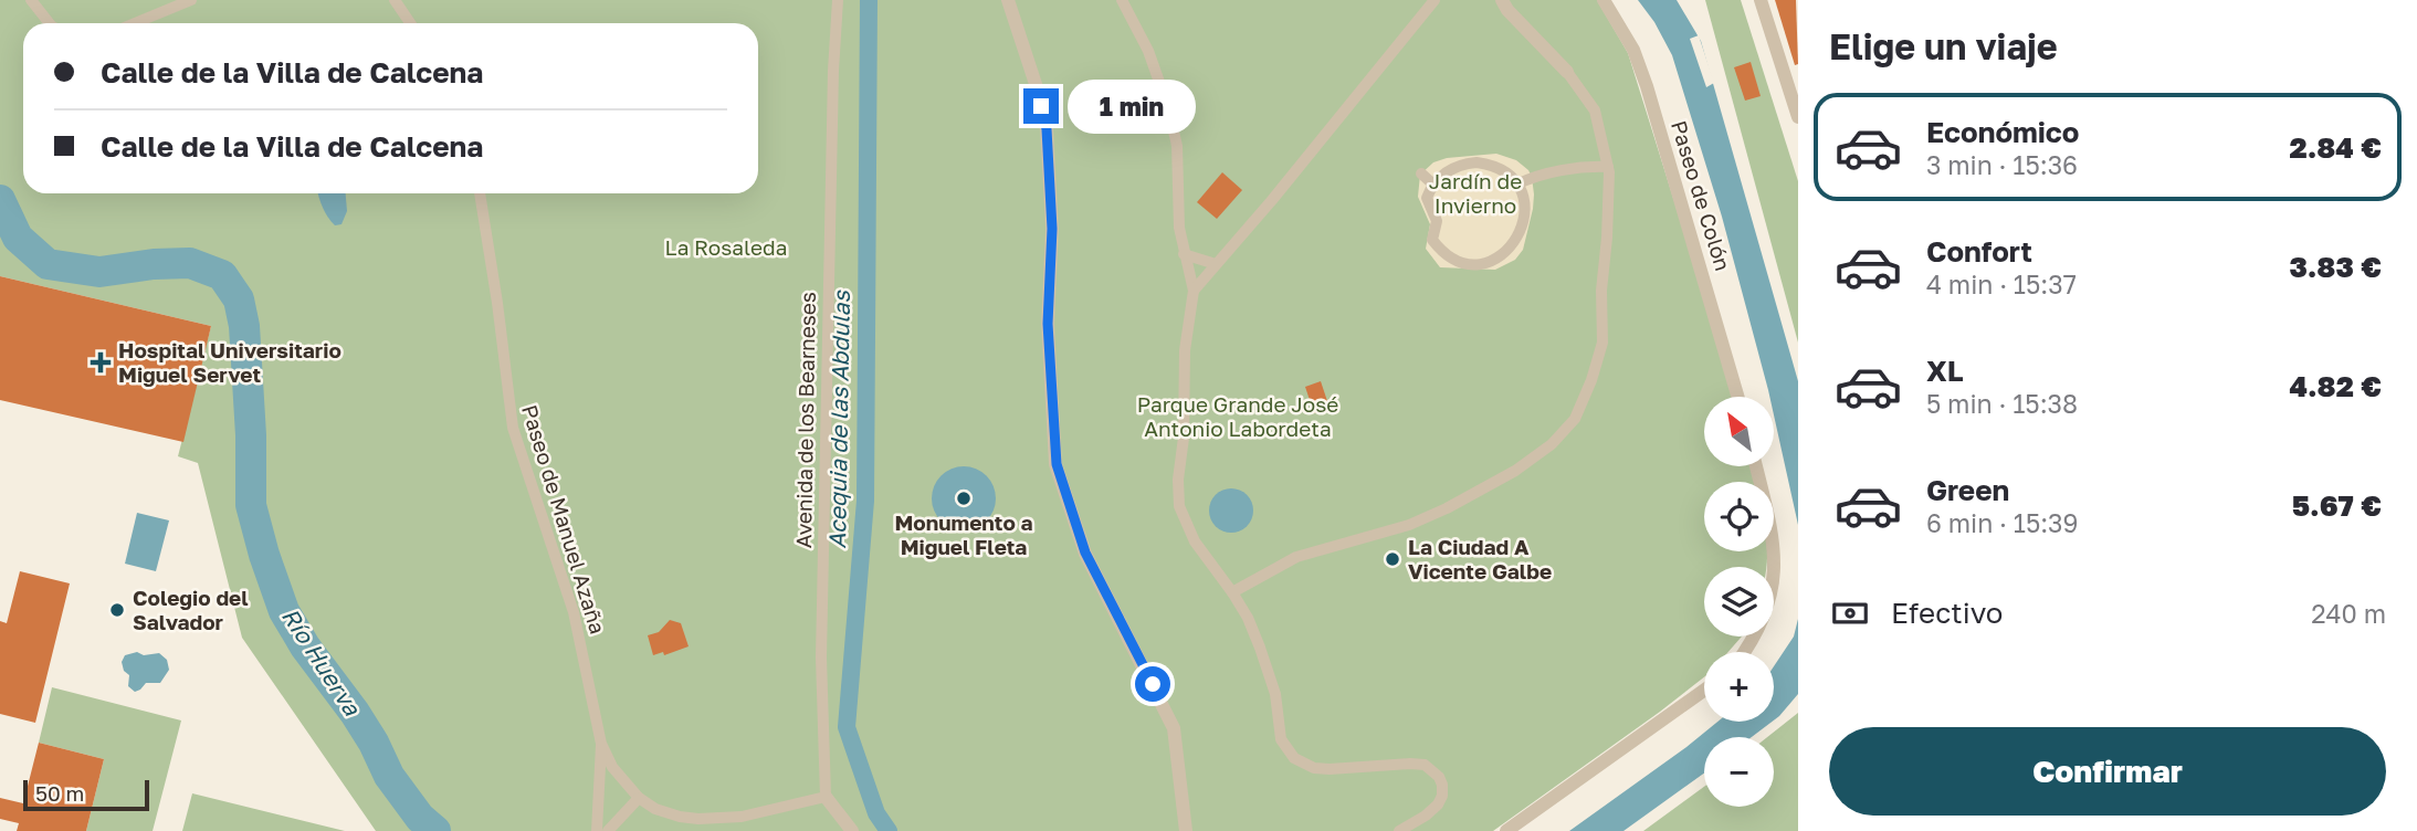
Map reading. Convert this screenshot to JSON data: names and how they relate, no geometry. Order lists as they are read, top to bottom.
{
  "streets": {
    "street": ["Paseo de Colón", "Avenida de los Bearneses", "Paseo de Manuel Azaña"]
  },
  "crossings": [
    ["Avenida de los Bearneses", "Paseo de Manuel Azaña"]
  ],
  "water": ["Acequia de las Abdulas", "Río Huerva"],
  "parks": ["Jardín de Invierno", "La Rosaleda", "Parque Grande José Antonio Labordeta"],
  "places": {
    "health": ["Hospital Universitario Miguel Servet"],
    "other": ["Monumento a Miguel Fleta", "La Ciudad A Vicente Galbe", "Colegio del Salvador"]
  },
  "scale_bar": "50 m",
  "north": "top left",
  "page": {
    "heading": "Elige un viaje",
    "banner": ["Calle de la Villa de Calcena", "Calle de la Villa de Calcena"],
    "bubble": "1 min",
    "list": [
      {
        "name": "Económico",
        "note": "3 min · 15:36",
        "value": "2.84 €"
      },
      {
        "name": "Confort",
        "note": "4 min · 15:37",
        "value": "3.83 €"
      },
      {
        "name": "XL",
        "note": "5 min · 15:38",
        "value": "4.82 €"
      },
      {
        "name": "Green",
        "note": "6 min · 15:39",
        "value": "5.67 €"
      }
    ],
    "map_buttons": ["+", "−"],
    "pay": ["Efectivo", "240 m"],
    "buttons": "Confirmar",
    "scale": "50 m"
  }
}
